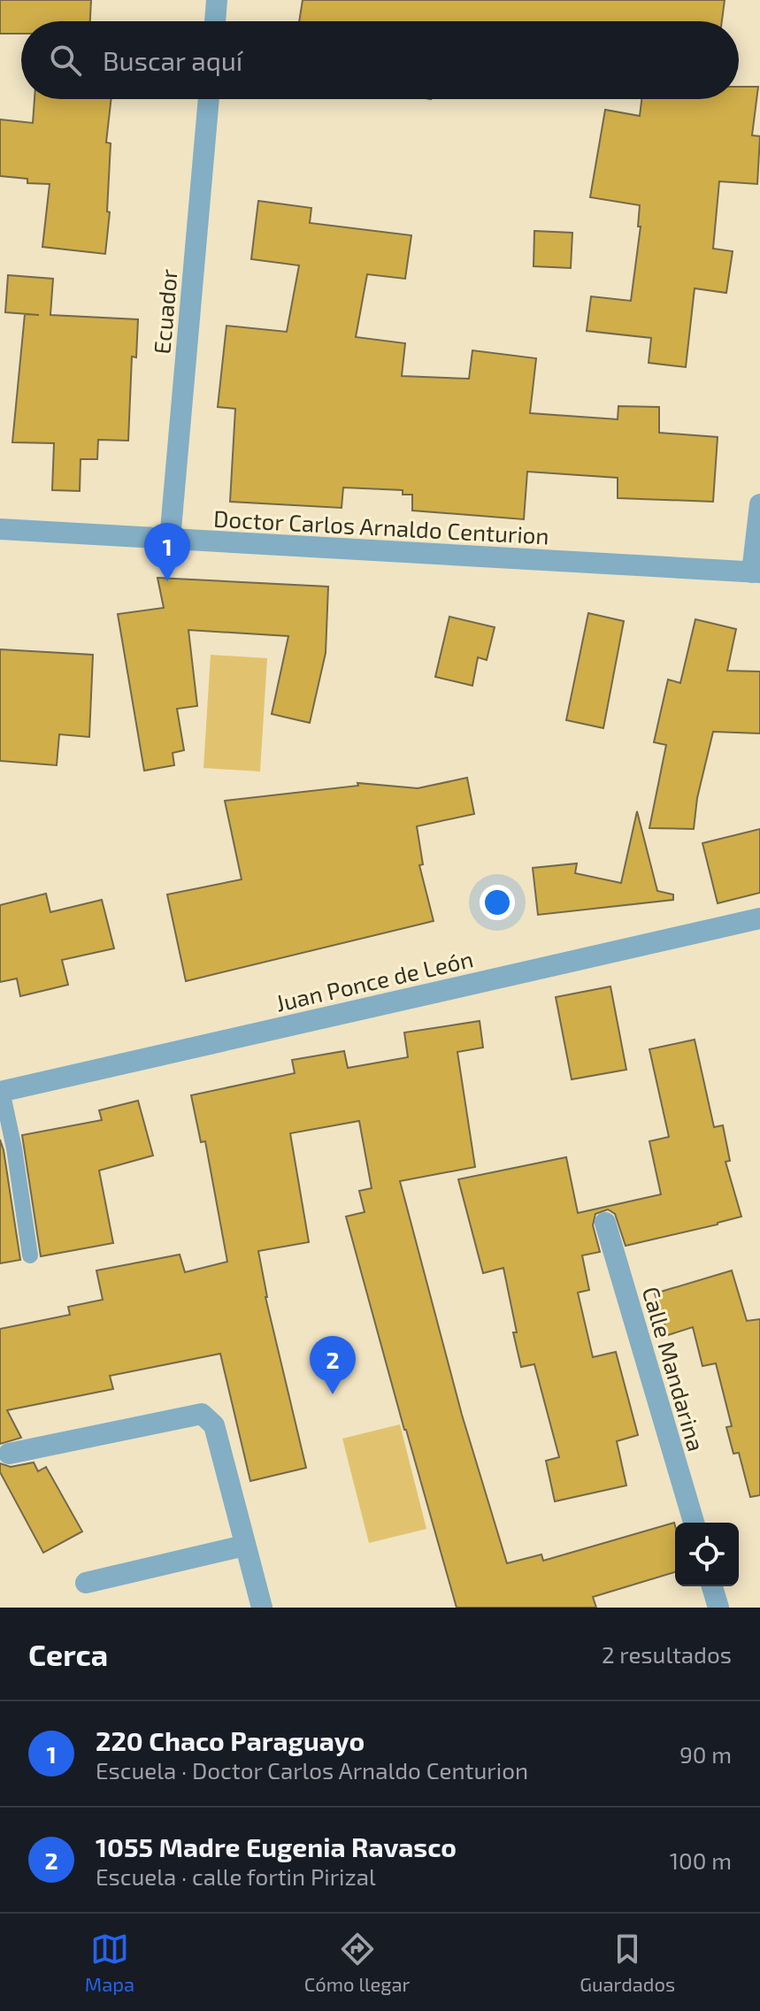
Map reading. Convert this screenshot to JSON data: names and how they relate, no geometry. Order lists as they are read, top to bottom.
{
  "streets": {
    "street": [
      "Ecuador",
      "Doctor Carlos Arnaldo Centurion",
      "Juan Ponce de León",
      "Calle Mandarina"
    ]
  },
  "crossings": [
    ["Ecuador", "Doctor Carlos Arnaldo Centurion"]
  ],
  "page": {
    "search": "Buscar aquí",
    "pins": ["1", "2"],
    "heading": ["Cerca", "2 resultados"],
    "list": [
      {
        "mark": "1",
        "name": "220 Chaco Paraguayo",
        "note": "Escuela · Doctor Carlos Arnaldo Centurion",
        "value": "90 m"
      },
      {
        "mark": "2",
        "name": "1055 Madre Eugenia Ravasco",
        "note": "Escuela · calle fortin Pirizal",
        "value": "100 m"
      }
    ],
    "nav": ["Mapa", "Cómo llegar", "Guardados"]
  }
}
